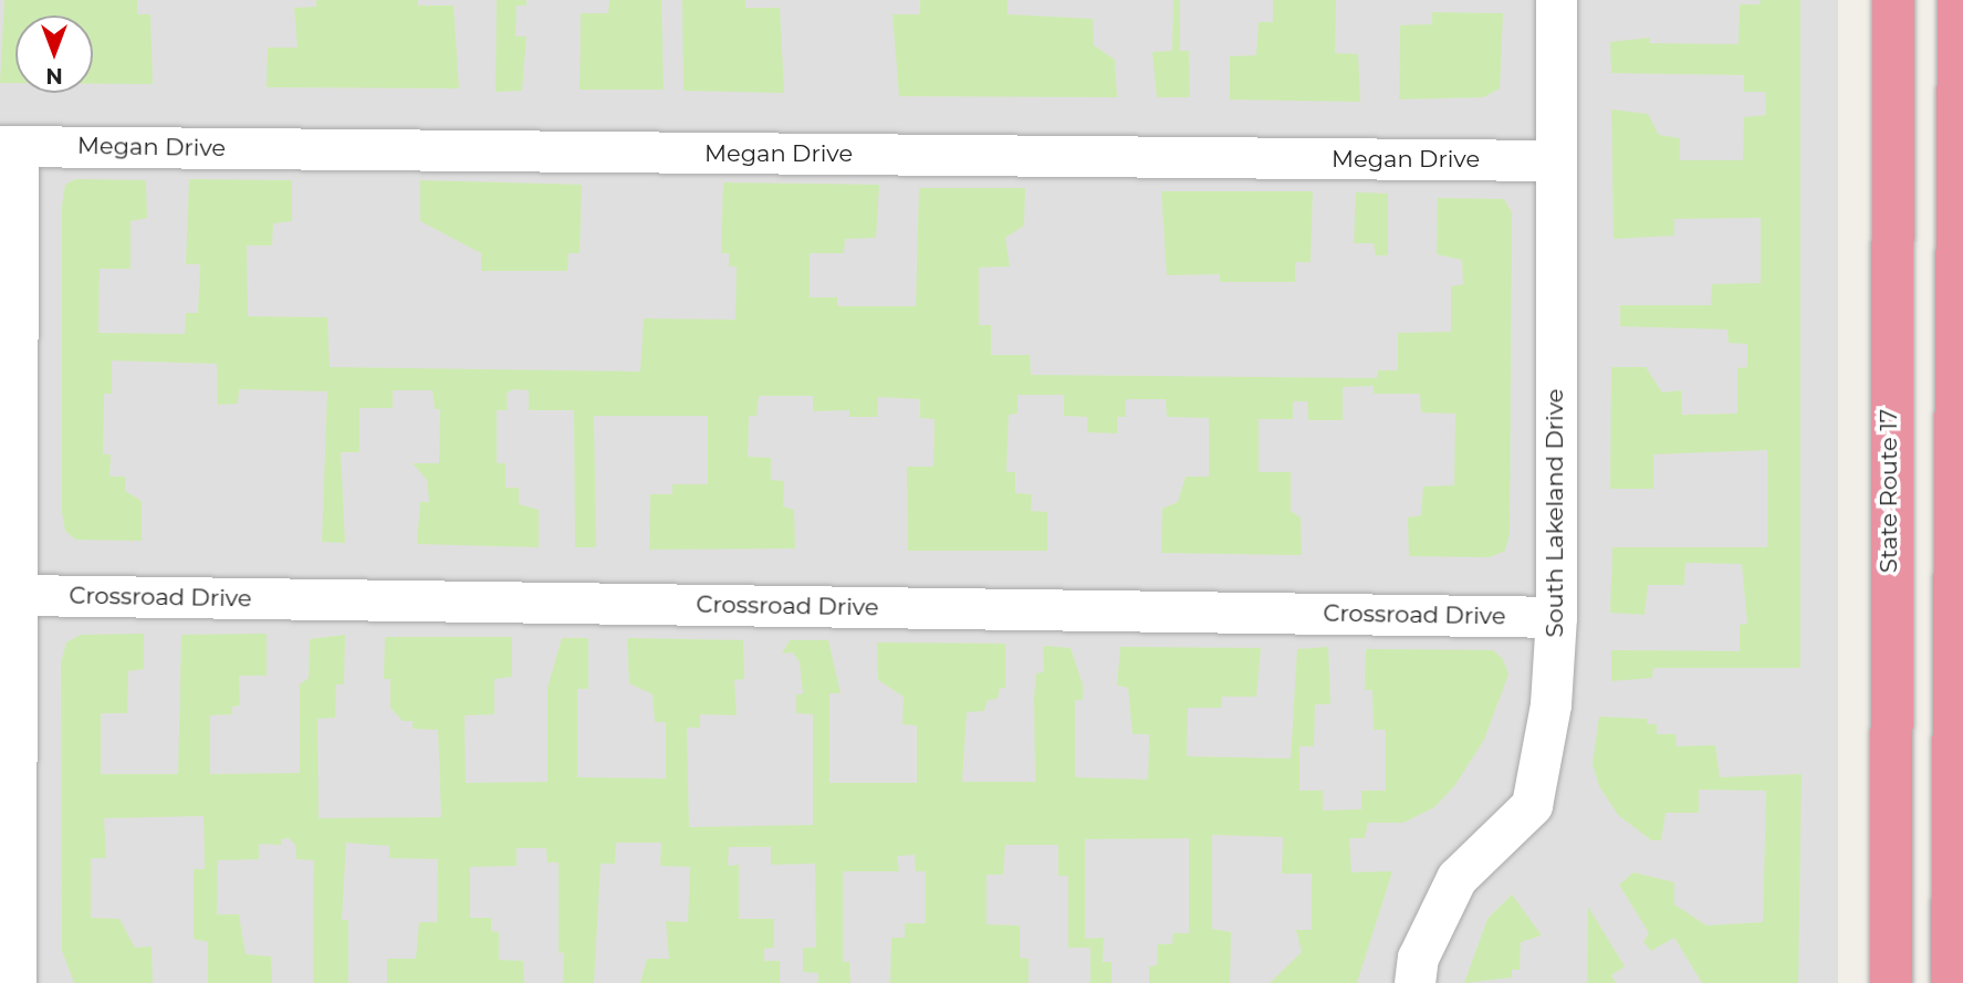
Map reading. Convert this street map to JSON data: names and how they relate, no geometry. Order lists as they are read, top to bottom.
{
  "streets": {
    "highway": ["State Route 17"],
    "street": ["Megan Drive", "South Lakeland Drive", "Crossroad Drive"]
  },
  "crossings": [
    ["Megan Drive", "South Lakeland Drive"],
    ["South Lakeland Drive", "Crossroad Drive"]
  ],
  "north": "bottom"
}
